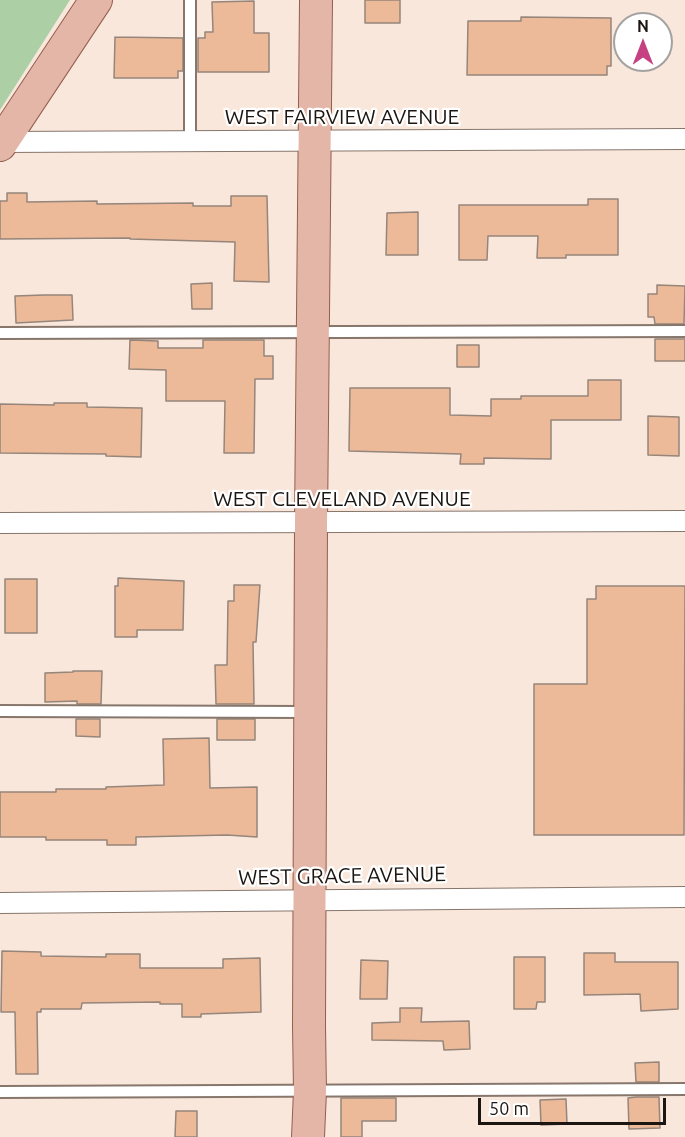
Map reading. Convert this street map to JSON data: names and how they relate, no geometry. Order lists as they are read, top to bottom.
{
  "streets": {
    "street": ["WEST FAIRVIEW AVENUE", "WEST CLEVELAND AVENUE", "WEST GRACE AVENUE"]
  },
  "scale_bar": "50 m",
  "north": "top"
}
